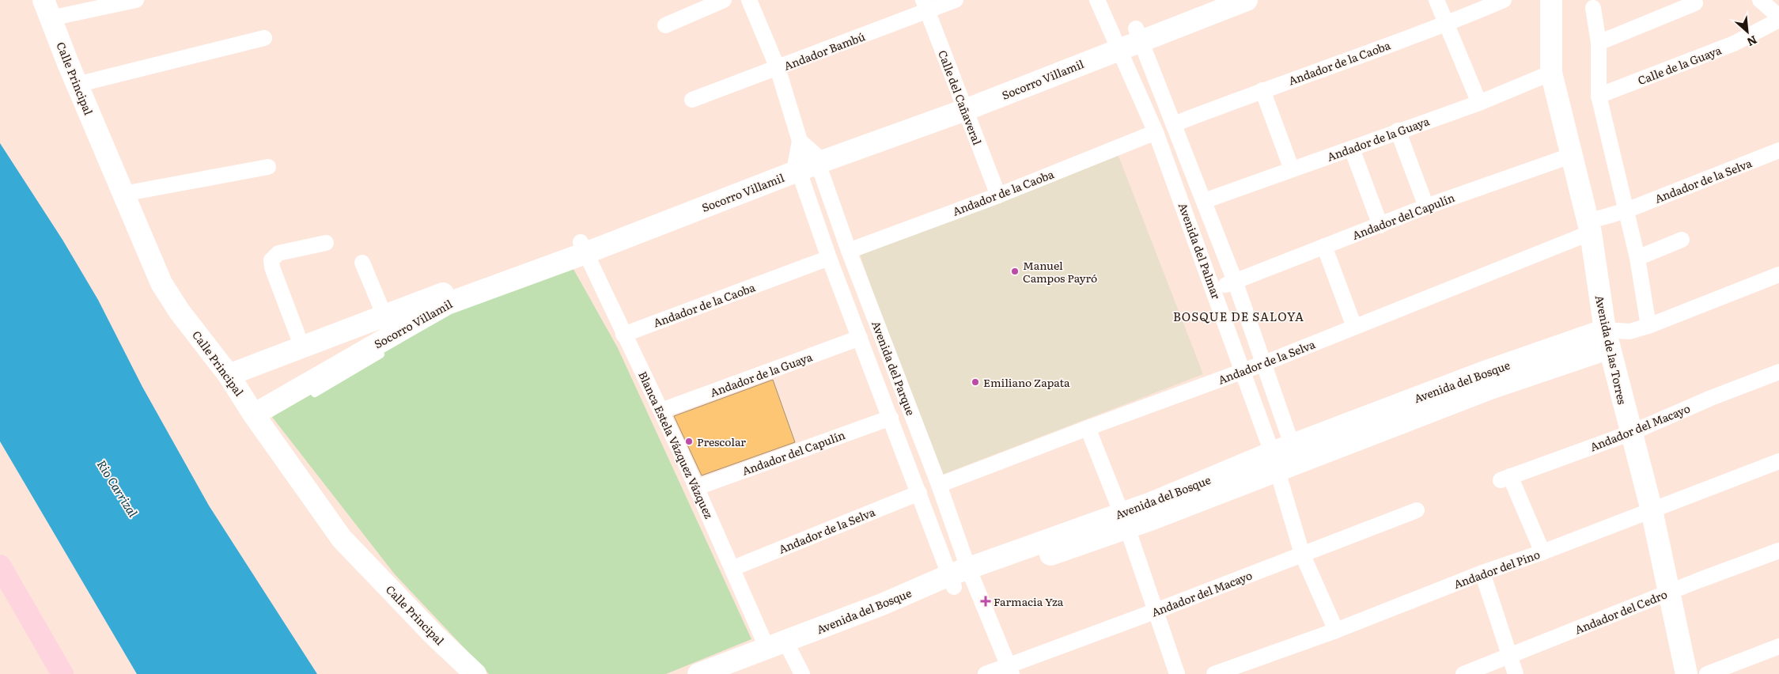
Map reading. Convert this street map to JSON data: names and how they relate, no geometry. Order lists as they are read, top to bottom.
{
  "streets": {
    "street": [
      "Andador Bambú",
      "Andador de la Caoba",
      "Calle de la Guaya",
      "Calle Principal",
      "Socorro Villamil",
      "Calle del Cañaveral",
      "Andador de la Guaya",
      "Andador de la Selva",
      "Andador del Capulín",
      "Avenida del Palmar",
      "Avenida de las Torres",
      "Avenida del Parque",
      "Avenida del Bosque",
      "Andador del Macayo",
      "Blanca Estela Vázquez Vázquez",
      "Andador del Pino",
      "Andador del Cedro"
    ]
  },
  "crossings": [
    ["Andador Bambú", "Calle del Cañaveral"],
    ["Andador de la Caoba", "Calle del Cañaveral"],
    ["Andador de la Caoba", "Avenida del Palmar"],
    ["Andador de la Caoba", "Avenida del Parque"],
    ["Andador de la Caoba", "Blanca Estela Vázquez Vázquez"],
    ["Calle Principal", "Socorro Villamil"],
    ["Socorro Villamil", "Calle del Cañaveral"],
    ["Socorro Villamil", "Avenida del Palmar"],
    ["Socorro Villamil", "Avenida del Parque"],
    ["Socorro Villamil", "Blanca Estela Vázquez Vázquez"],
    ["Andador de la Guaya", "Avenida del Palmar"],
    ["Andador de la Guaya", "Avenida de las Torres"],
    ["Andador de la Guaya", "Avenida del Parque"],
    ["Andador de la Guaya", "Blanca Estela Vázquez Vázquez"],
    ["Andador de la Selva", "Avenida del Palmar"],
    ["Andador de la Selva", "Avenida de las Torres"],
    ["Andador de la Selva", "Avenida del Parque"],
    ["Andador de la Selva", "Blanca Estela Vázquez Vázquez"],
    ["Andador del Capulín", "Avenida del Palmar"],
    ["Andador del Capulín", "Avenida de las Torres"],
    ["Andador del Capulín", "Avenida del Parque"],
    ["Andador del Capulín", "Blanca Estela Vázquez Vázquez"],
    ["Avenida del Palmar", "Avenida del Bosque"],
    ["Avenida de las Torres", "Avenida del Bosque"],
    ["Avenida de las Torres", "Andador del Macayo"],
    ["Avenida de las Torres", "Andador del Pino"],
    ["Avenida de las Torres", "Andador del Cedro"],
    ["Avenida del Parque", "Avenida del Bosque"],
    ["Avenida del Bosque", "Blanca Estela Vázquez Vázquez"],
    ["Andador del Macayo", "Andador del Pino"]
  ],
  "districts": ["BOSQUE DE SALOYA"],
  "water": ["Rio Carrizal"],
  "places": {
    "other": ["Manuel Campos Payró", "Emiliano Zapata", "Prescolar"],
    "health": ["Farmacia Yza"]
  },
  "north": "bottom right"
}
